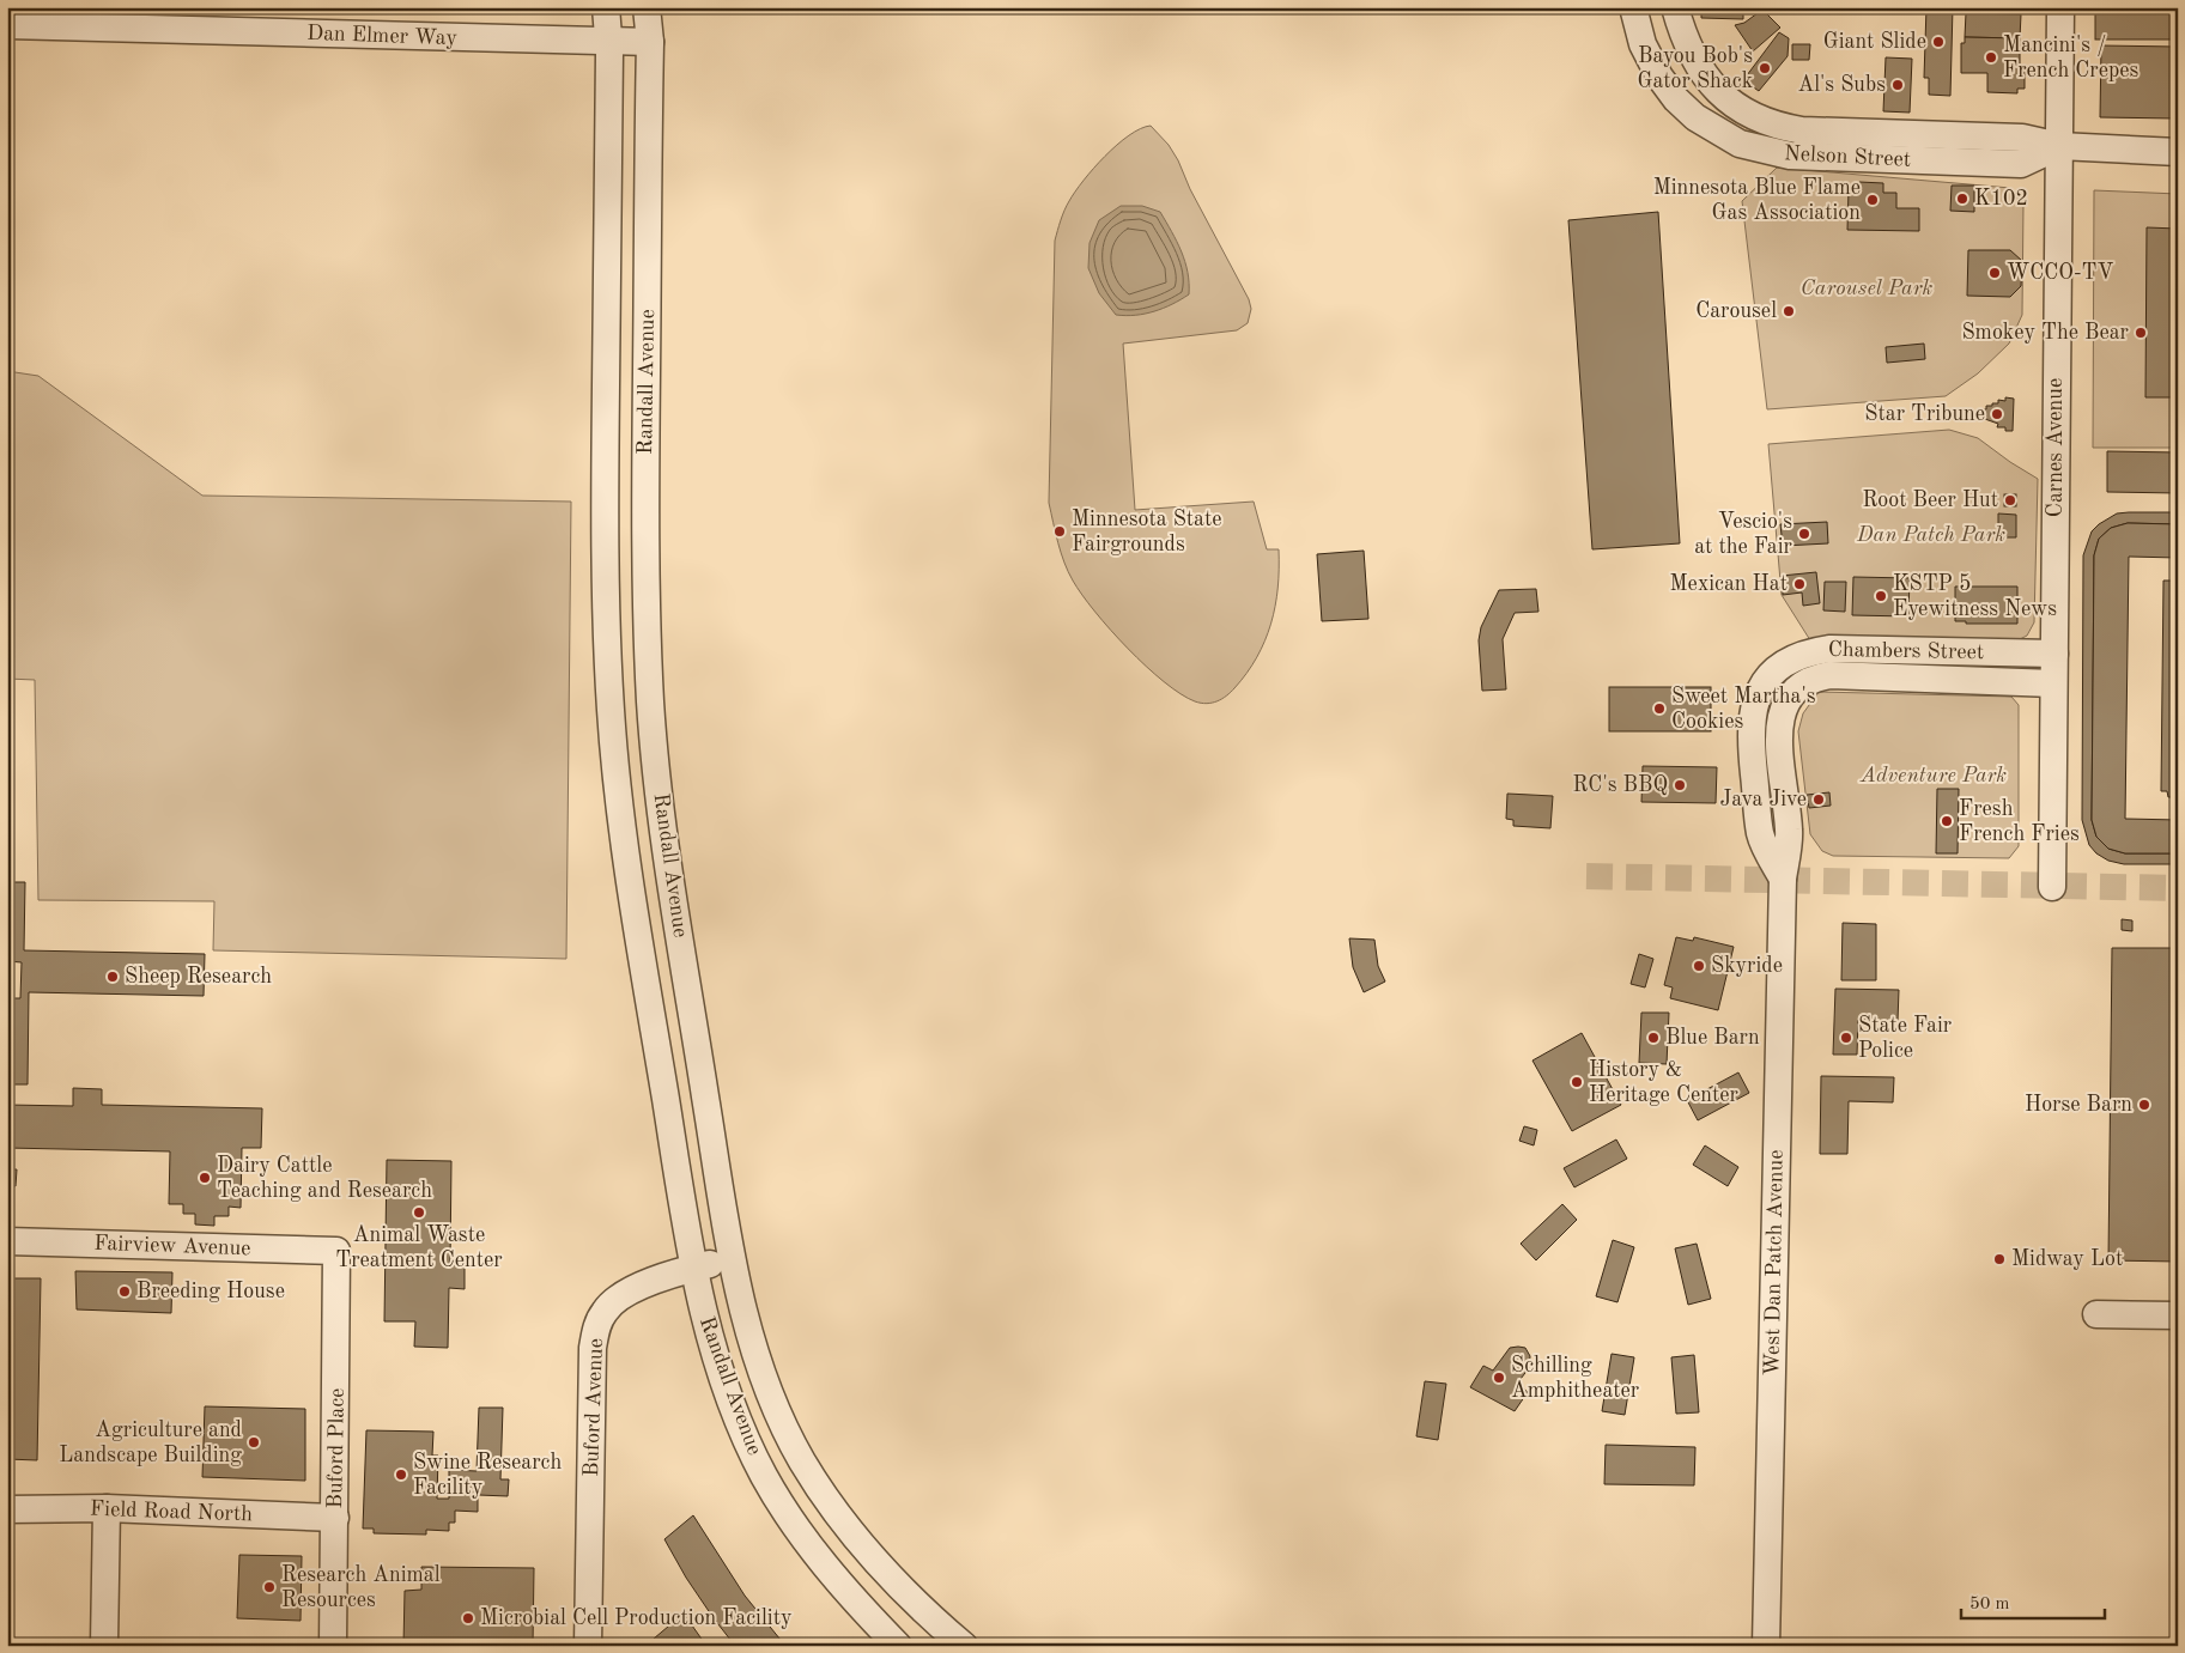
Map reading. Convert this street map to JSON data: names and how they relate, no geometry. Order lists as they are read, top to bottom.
{
  "streets": {
    "street": [
      "Dan Elmer Way",
      "Nelson Street",
      "Randall Avenue",
      "Carnes Avenue",
      "Chambers Street",
      "Fairview Avenue",
      "West Dan Patch Avenue",
      "Buford Avenue",
      "Buford Place",
      "Field Road North"
    ]
  },
  "crossings": [
    ["Dan Elmer Way", "Randall Avenue"],
    ["Nelson Street", "Carnes Avenue"],
    ["Randall Avenue", "Buford Avenue"],
    ["Carnes Avenue", "Chambers Street"],
    ["Chambers Street", "West Dan Patch Avenue"],
    ["Fairview Avenue", "Buford Place"],
    ["Buford Place", "Field Road North"]
  ],
  "parks": ["Carousel Park", "Dan Patch Park", "Adventure Park"],
  "places": [
    "Giant Slide",
    "Mancini's / French Crepes",
    "Bayou Bob's Gator Shack",
    "Al's Subs",
    "K102",
    "Minnesota Blue Flame Gas Association",
    "WCCO-TV",
    "Carousel",
    "Smokey The Bear",
    "Star Tribune",
    "Root Beer Hut",
    "Minnesota State Fairgrounds",
    "Vescio's at the Fair",
    "Mexican Hat",
    "KSTP 5 Eyewitness News",
    "Sweet Martha's Cookies",
    "RC's BBQ",
    "Java Jive",
    "Fresh French Fries",
    "Skyride",
    "Sheep Research",
    "Blue Barn",
    "State Fair Police",
    "History & Heritage Center",
    "Horse Barn",
    "Dairy Cattle Teaching and Research",
    "Animal Waste Treatment Center",
    "Midway Lot",
    "Breeding House",
    "Schilling Amphitheater",
    "Agriculture and Landscape Building",
    "Swine Research Facility",
    "Research Animal Resources",
    "Microbial Cell Production Facility"
  ],
  "scale_bar": "50 m"
}
